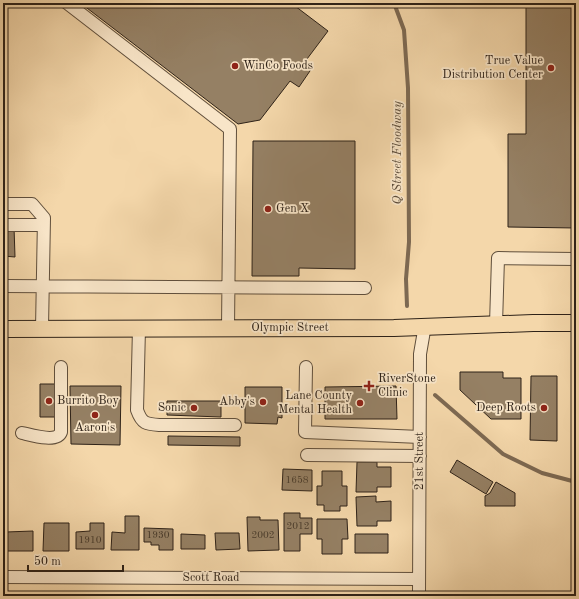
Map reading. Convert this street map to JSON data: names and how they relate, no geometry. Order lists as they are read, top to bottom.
{
  "streets": {
    "main road": ["Olympic Street"],
    "street": ["21st Street", "Scott Road"]
  },
  "crossings": [
    ["Olympic Street", "21st Street"],
    ["21st Street", "Scott Road"]
  ],
  "water": ["Q Street Floodway"],
  "places": {
    "other": [
      "WinCo Foods",
      "True Value Distribution Center",
      "Gen X",
      "Burrito Boy",
      "Abby's",
      "Lane County Mental Health",
      "Sonic",
      "Deep Roots",
      "Aaron's"
    ],
    "health": ["RiverStone Clinic"]
  },
  "house_numbers": [
    "1658",
    "2012",
    "1930",
    "2002",
    "1910"
  ],
  "scale_bar": "50 m"
}
